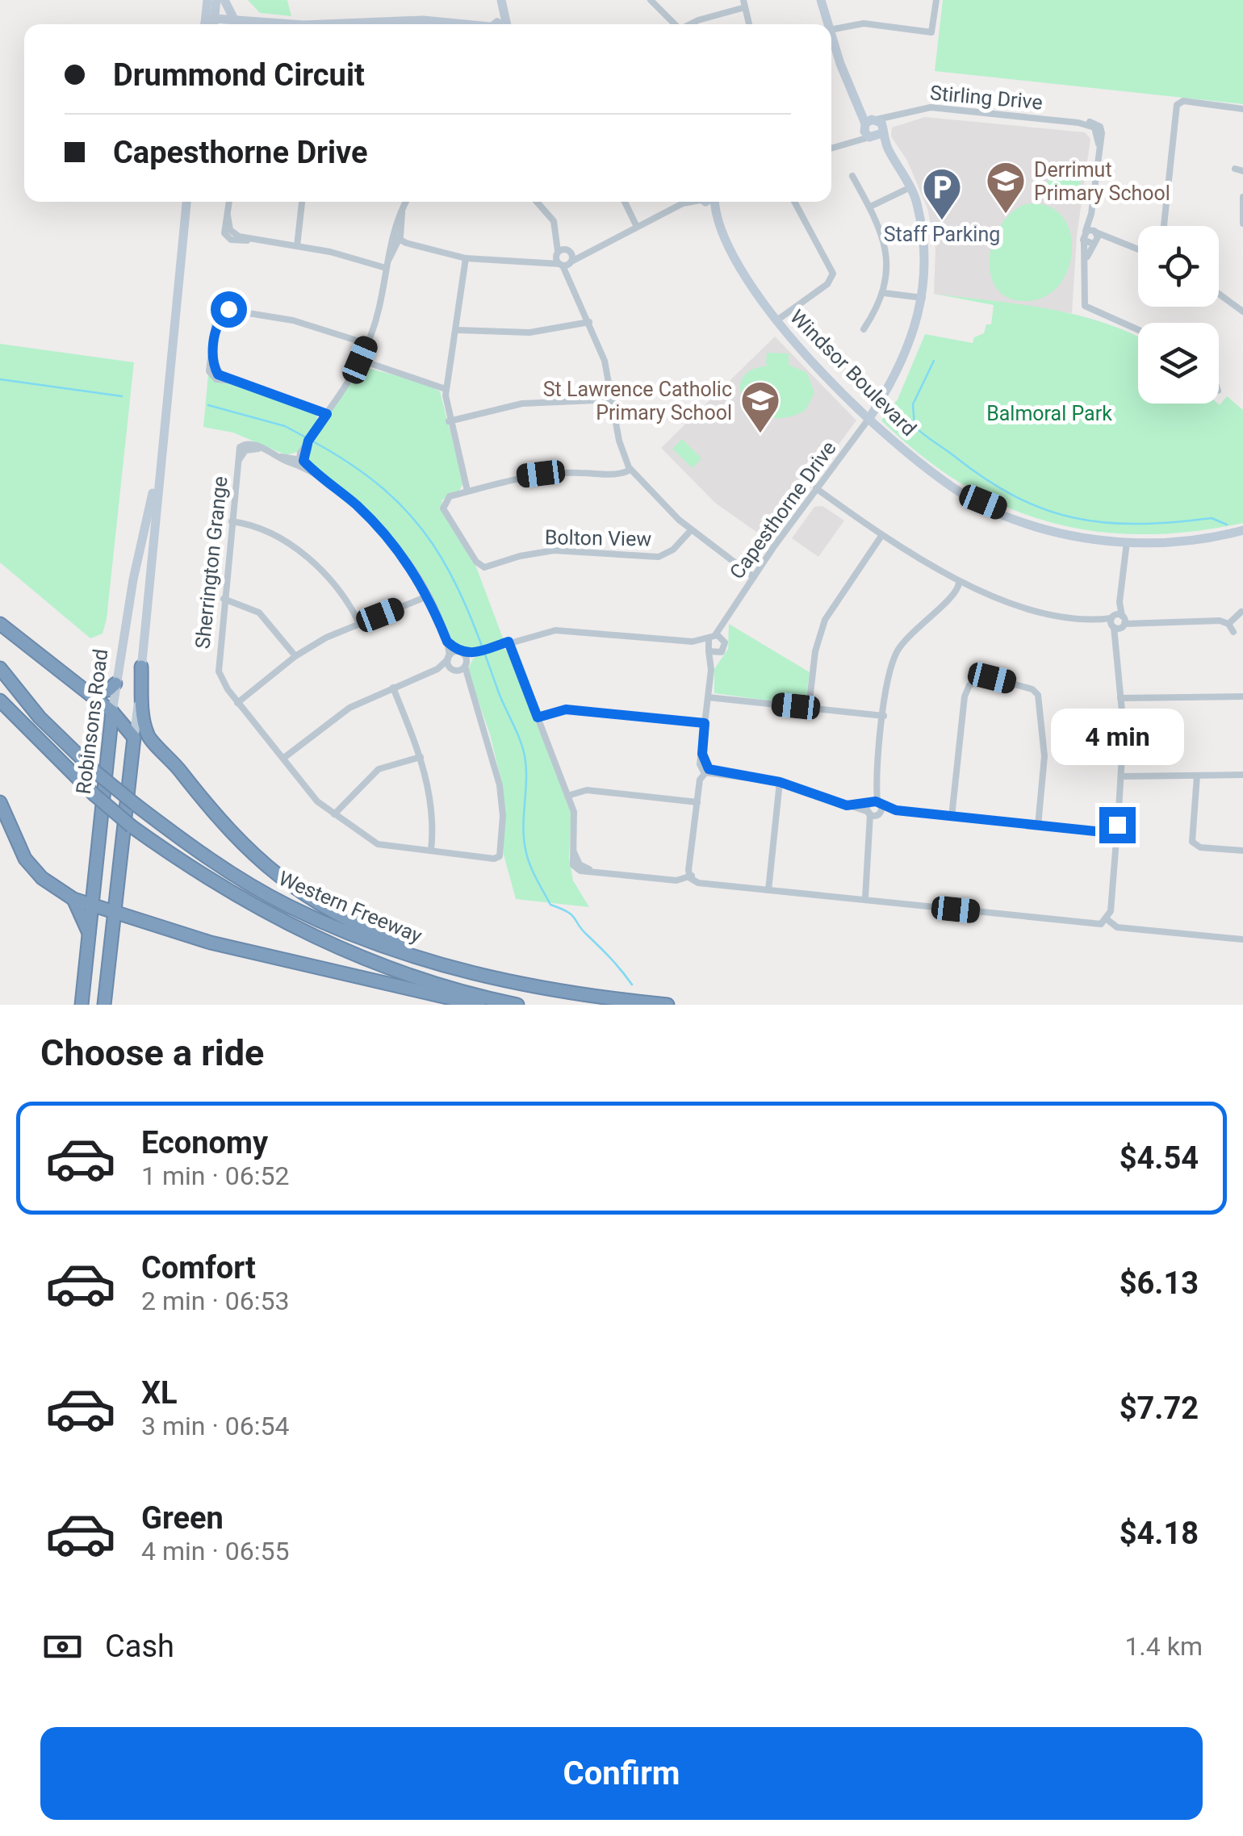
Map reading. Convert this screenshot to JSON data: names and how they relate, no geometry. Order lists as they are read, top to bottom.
{
  "streets": {
    "highway": ["Robinsons Road", "Western Freeway"],
    "street": [
      "Stirling Drive",
      "Windsor Boulevard",
      "Capesthorne Drive",
      "Bolton View",
      "Sherrington Grange"
    ]
  },
  "crossings": [
    ["Windsor Boulevard", "Capesthorne Drive"]
  ],
  "parks": ["Balmoral Park"],
  "places": {
    "school or university": ["Derrimut Primary School", "St Lawrence Catholic Primary School"],
    "parking": ["Staff Parking"]
  },
  "page": {
    "banner": ["Drummond Circuit", "Capesthorne Drive"],
    "bubble": "4 min",
    "heading": "Choose a ride",
    "list": [
      {
        "name": "Economy",
        "note": "1 min · 06:52",
        "value": "$4.54"
      },
      {
        "name": "Comfort",
        "note": "2 min · 06:53",
        "value": "$6.13"
      },
      {
        "name": "XL",
        "note": "3 min · 06:54",
        "value": "$7.72"
      },
      {
        "name": "Green",
        "note": "4 min · 06:55",
        "value": "$4.18"
      }
    ],
    "pay": ["Cash", "1.4 km"],
    "buttons": "Confirm"
  }
}
